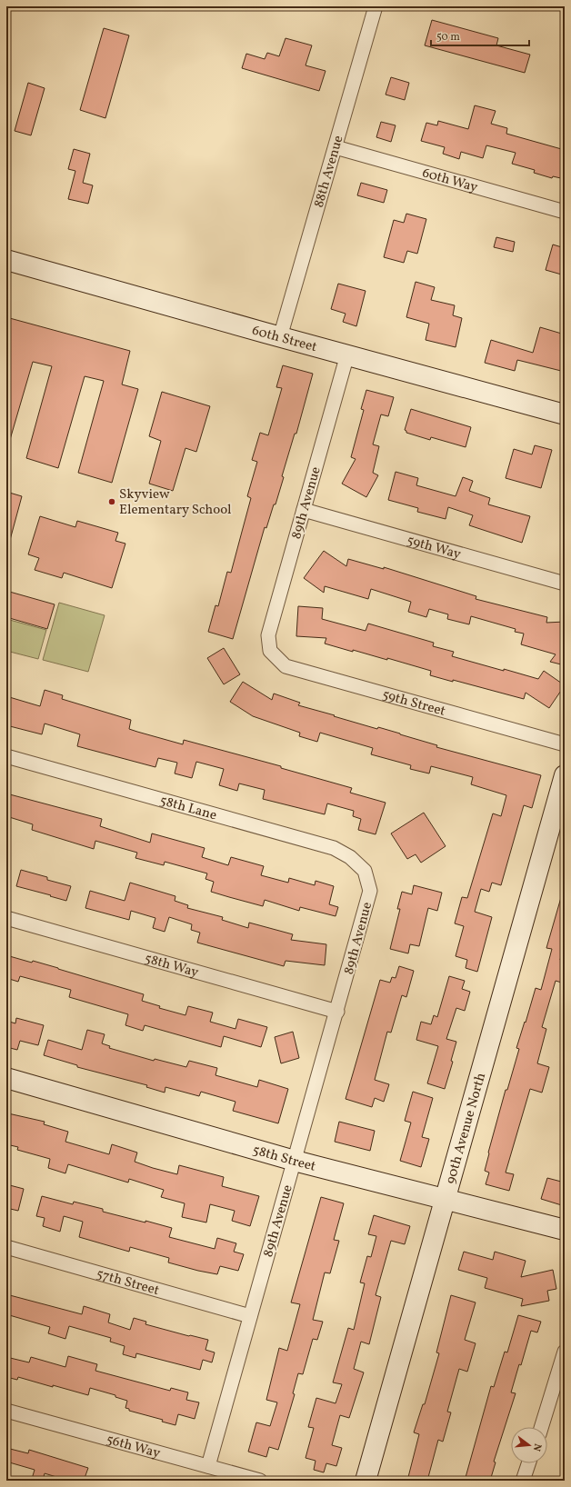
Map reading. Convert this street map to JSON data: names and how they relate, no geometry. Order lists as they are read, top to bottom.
{
  "streets": {
    "street": [
      "88th Avenue",
      "60th Way",
      "60th Street",
      "89th Avenue",
      "59th Way",
      "59th Street",
      "58th Lane",
      "58th Way",
      "90th Avenue North",
      "58th Street",
      "57th Street",
      "56th Way"
    ]
  },
  "crossings": [
    ["88th Avenue", "60th Way"],
    ["88th Avenue", "60th Street"],
    ["60th Street", "89th Avenue"],
    ["89th Avenue", "59th Way"],
    ["89th Avenue", "59th Street"],
    ["89th Avenue", "58th Lane"],
    ["89th Avenue", "58th Way"],
    ["89th Avenue", "58th Street"],
    ["89th Avenue", "57th Street"],
    ["89th Avenue", "56th Way"],
    ["90th Avenue North", "58th Street"]
  ],
  "places": ["Skyview Elementary School"],
  "scale_bar": "50 m",
  "north": "right"
}
